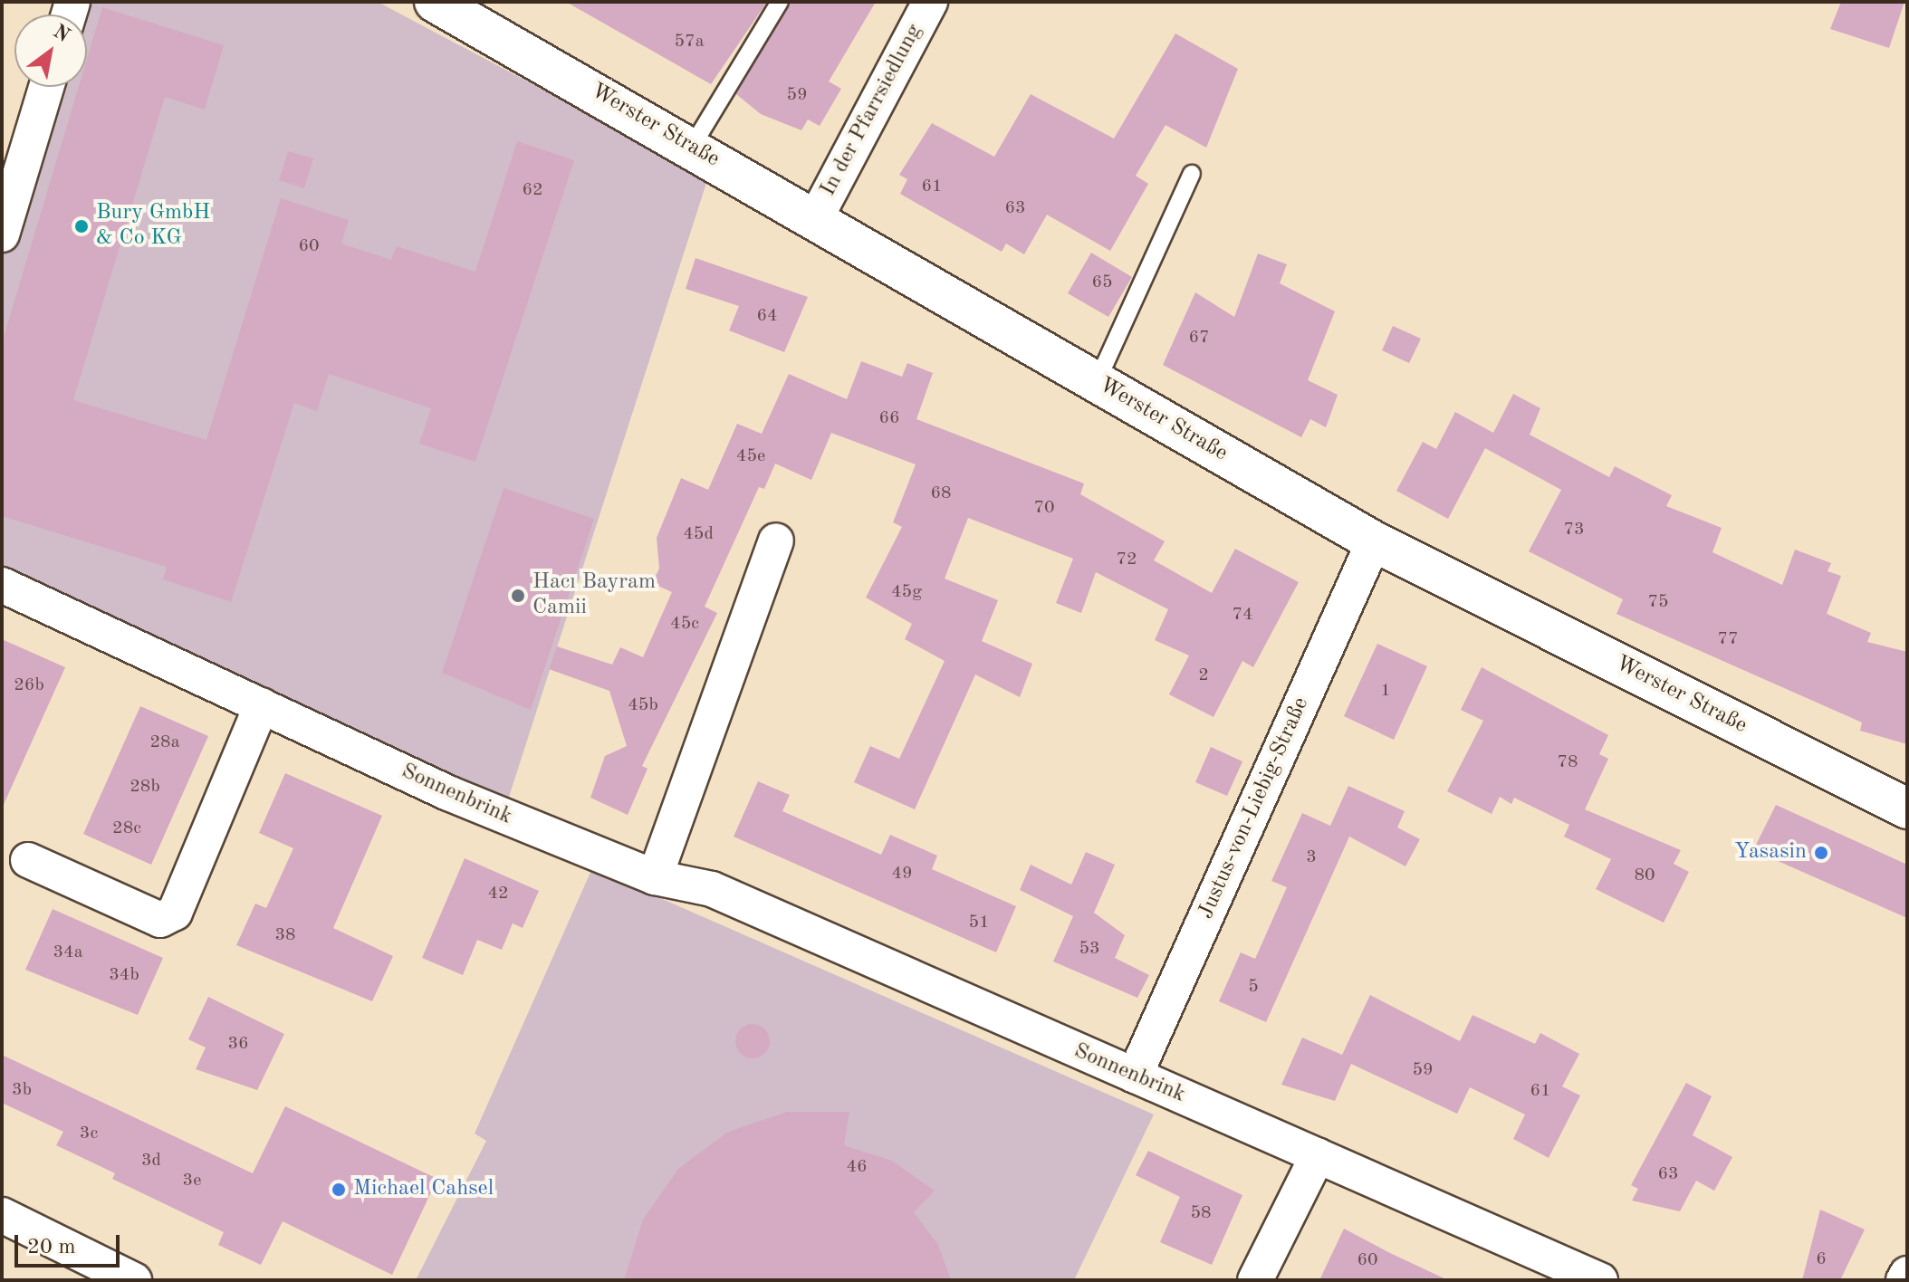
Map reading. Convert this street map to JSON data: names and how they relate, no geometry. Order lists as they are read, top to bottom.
{
  "streets": {
    "main road": ["Werster Straße"],
    "street": ["In der Pfarrsiedlung", "Sonnenbrink", "Justus-von-Liebig-Straße"]
  },
  "crossings": [
    ["In der Pfarrsiedlung", "Werster Straße"],
    ["Werster Straße", "Justus-von-Liebig-Straße"],
    ["Sonnenbrink", "Justus-von-Liebig-Straße"]
  ],
  "places": [
    "Bury GmbH & Co KG",
    "Hacı Bayram Camii",
    "Yasasin",
    "Michael Cahsel"
  ],
  "house_numbers": [
    "57a",
    "59",
    "61",
    "62",
    "63",
    "60",
    "65",
    "64",
    "67",
    "66",
    "45e",
    "68",
    "70",
    "73",
    "45d",
    "72",
    "45g",
    "75",
    "74",
    "45c",
    "77",
    "2",
    "26b",
    "1",
    "45b",
    "28a",
    "78",
    "28b",
    "28c",
    "3",
    "49",
    "80",
    "42",
    "51",
    "38",
    "53",
    "34a",
    "34b",
    "5",
    "36",
    "59",
    "3b",
    "61",
    "3c",
    "3d",
    "46",
    "63",
    "3e",
    "58",
    "6",
    "60"
  ],
  "scale_bar": "20 m",
  "north": "top right"
}
